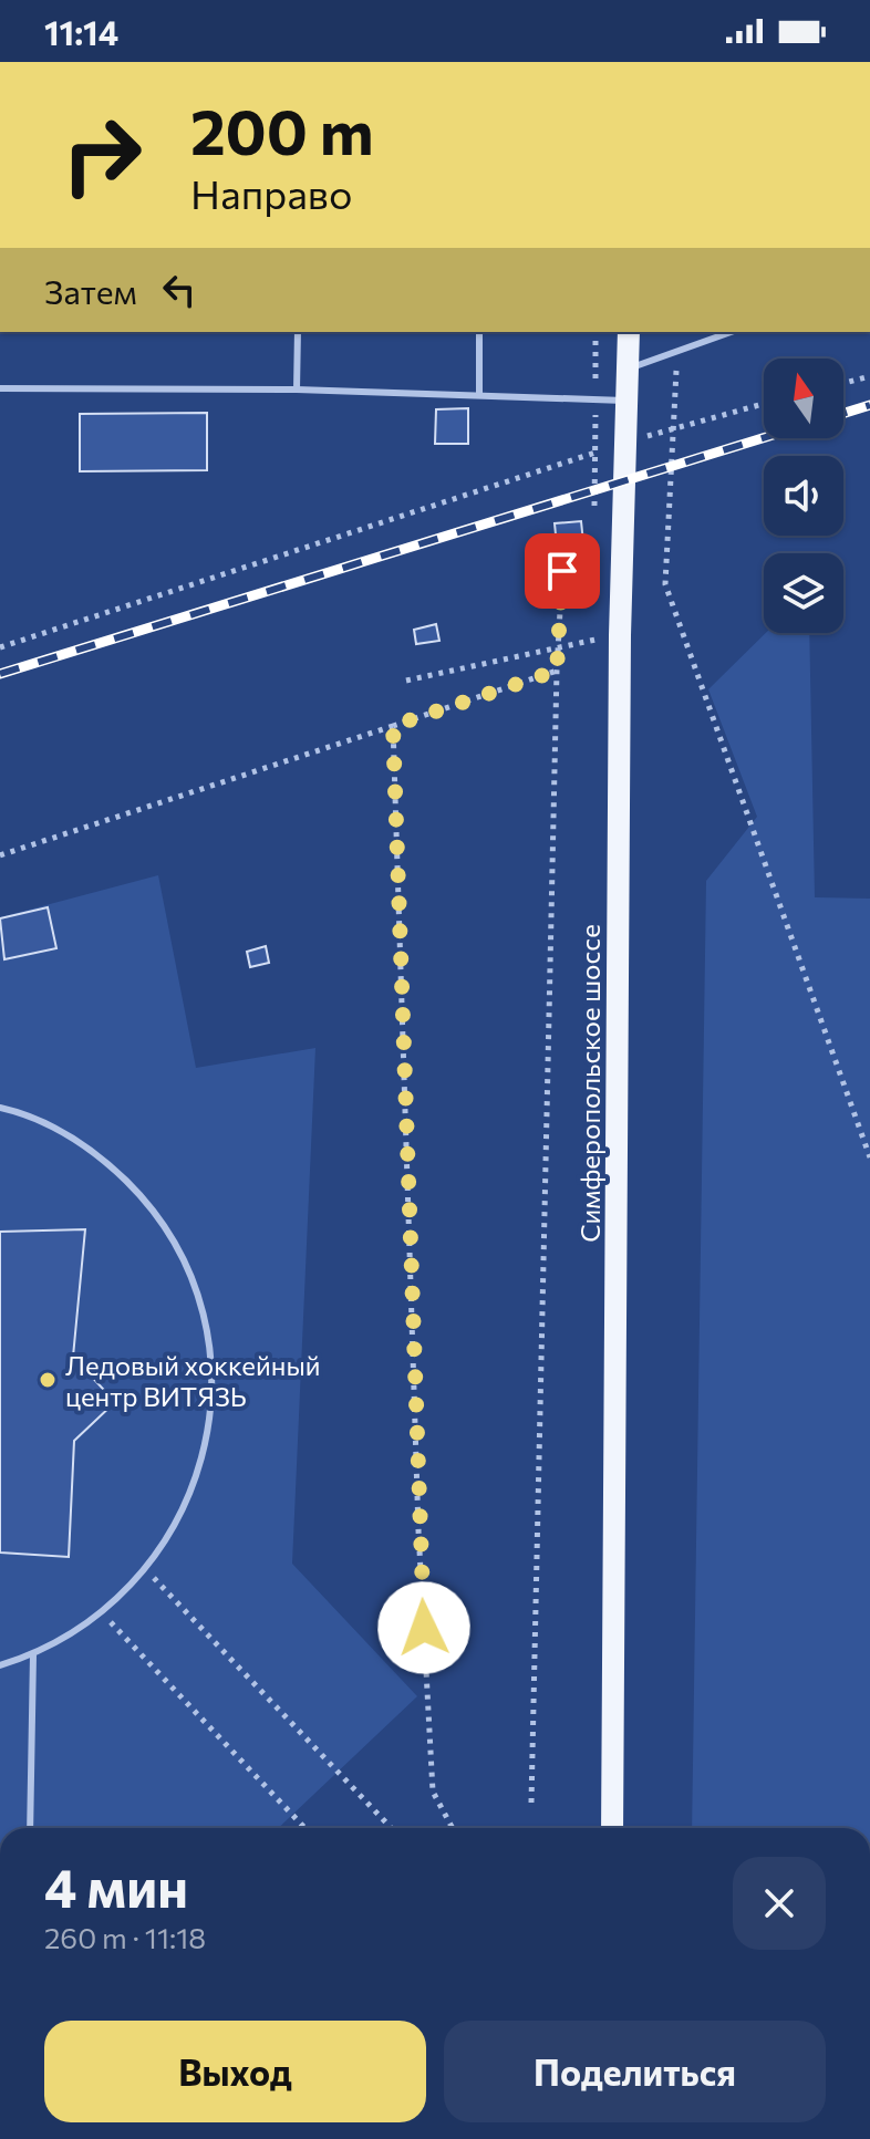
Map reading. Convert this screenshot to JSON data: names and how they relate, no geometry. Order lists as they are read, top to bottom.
{
  "streets": {
    "main road": ["Симферопольское шоссе"]
  },
  "places": ["Ледовый хоккейный центр ВИТЯЗЬ"],
  "north": "top",
  "page": {
    "status": "11:14",
    "turn": ["200 m", "Направо"],
    "then": "Затем",
    "heading": ["4 мин", "260 m · 11:18"],
    "buttons": ["Выход", "Поделиться"]
  }
}
